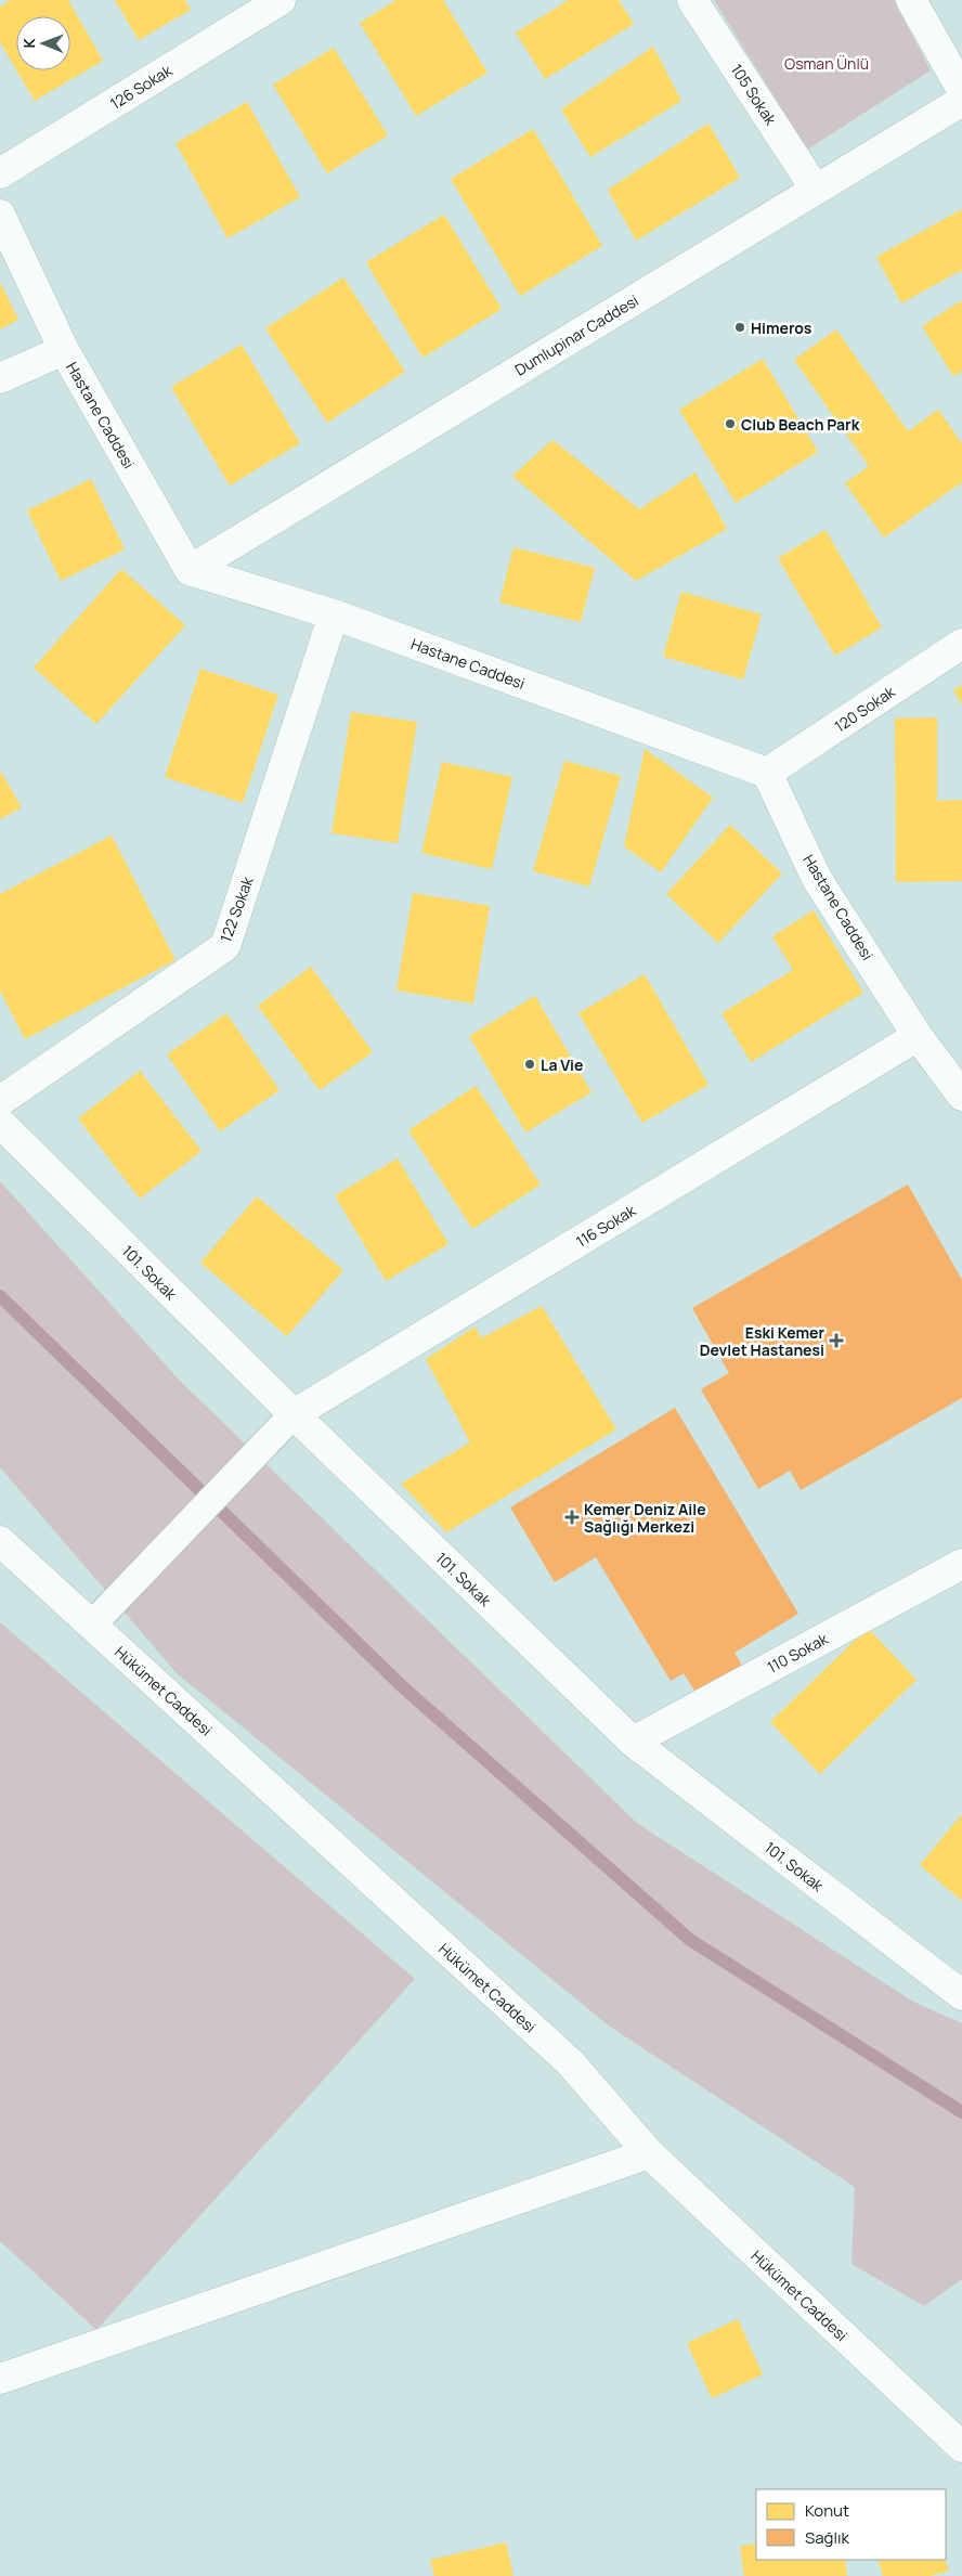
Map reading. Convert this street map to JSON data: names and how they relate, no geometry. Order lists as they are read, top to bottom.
{
  "streets": {
    "street": [
      "126 Sokak",
      "105 Sokak",
      "Dumlupinar Caddesi",
      "Hastane Caddesi",
      "120 Sokak",
      "122 Sokak",
      "116 Sokak",
      "101. Sokak",
      "110 Sokak",
      "Hükümet Caddesi"
    ]
  },
  "crossings": [
    ["105 Sokak", "Dumlupinar Caddesi"],
    ["Dumlupinar Caddesi", "Hastane Caddesi"],
    ["Hastane Caddesi", "120 Sokak"],
    ["Hastane Caddesi", "122 Sokak"],
    ["Hastane Caddesi", "116 Sokak"],
    ["116 Sokak", "101. Sokak"],
    ["101. Sokak", "110 Sokak"]
  ],
  "parks": ["Osman Ünlü"],
  "places": {
    "other": ["Himeros", "Club Beach Park", "La Vie"],
    "health": ["Eski Kemer Devlet Hastanesi", "Kemer Deniz Aile Sağlığı Merkezi"]
  },
  "legend": ["Konut", "Sağlık"],
  "north": "left"
}
